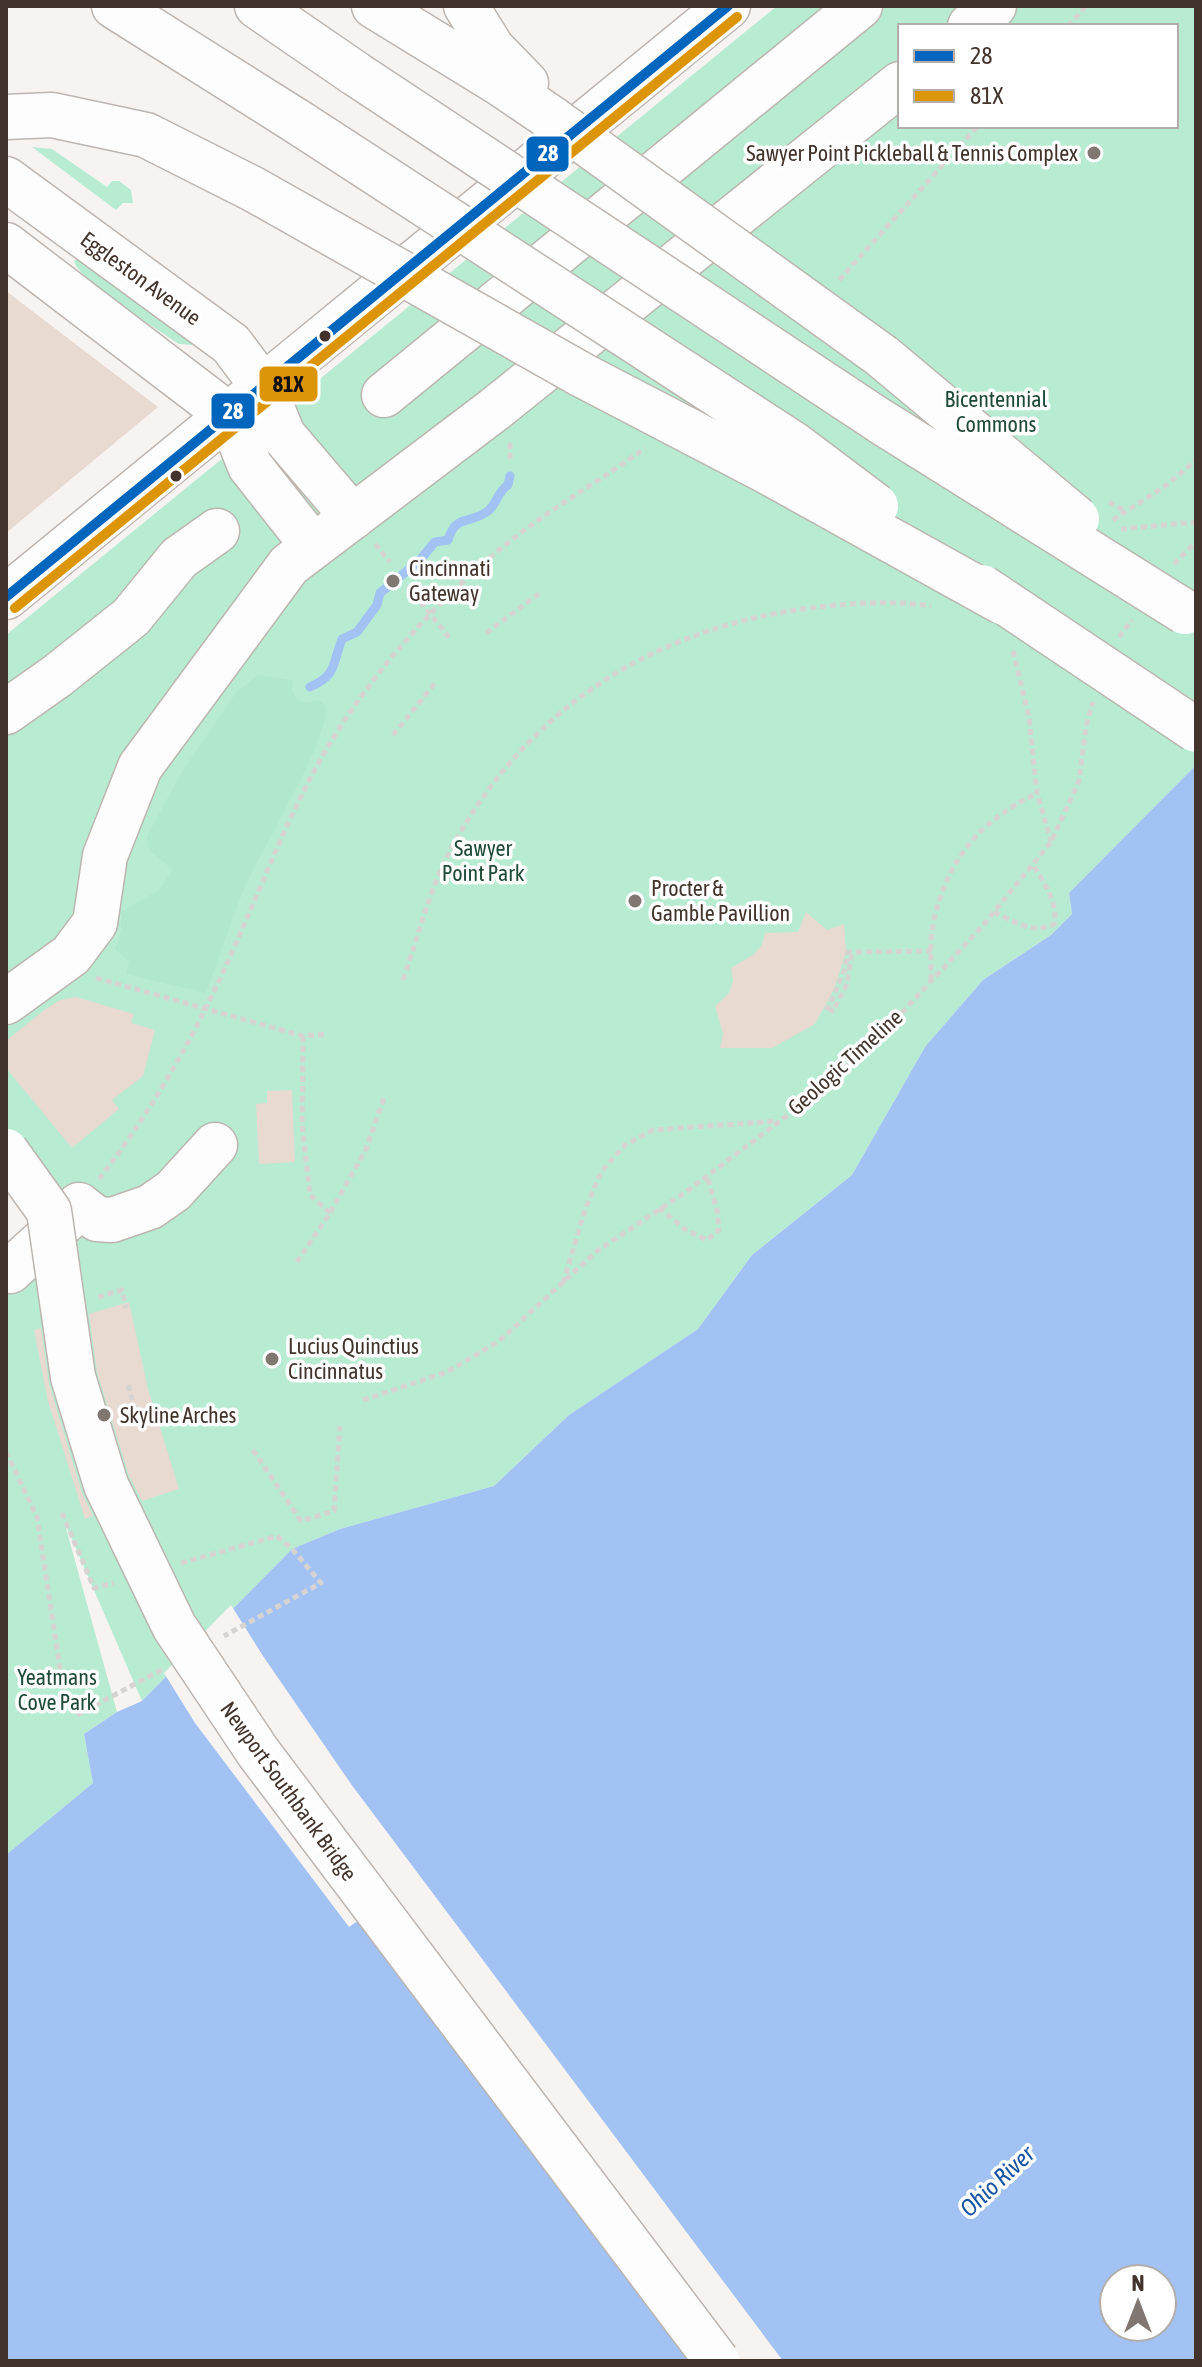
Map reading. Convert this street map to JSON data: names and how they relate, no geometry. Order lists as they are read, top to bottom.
{
  "streets": {
    "main road": ["Eggleston Avenue", "Newport Southbank Bridge"],
    "path": ["Geologic Timeline"]
  },
  "water": ["Ohio River"],
  "parks": ["Bicentennial Commons", "Sawyer Point Park", "Yeatmans Cove Park"],
  "places": [
    "Sawyer Point Pickleball & Tennis Complex",
    "Cincinnati Gateway",
    "Procter & Gamble Pavillion",
    "Lucius Quinctius Cincinnatus",
    "Skyline Arches"
  ],
  "lines": ["transit line 28", "transit line 81X"],
  "legend": ["28", "81X"],
  "north": "top"
}
